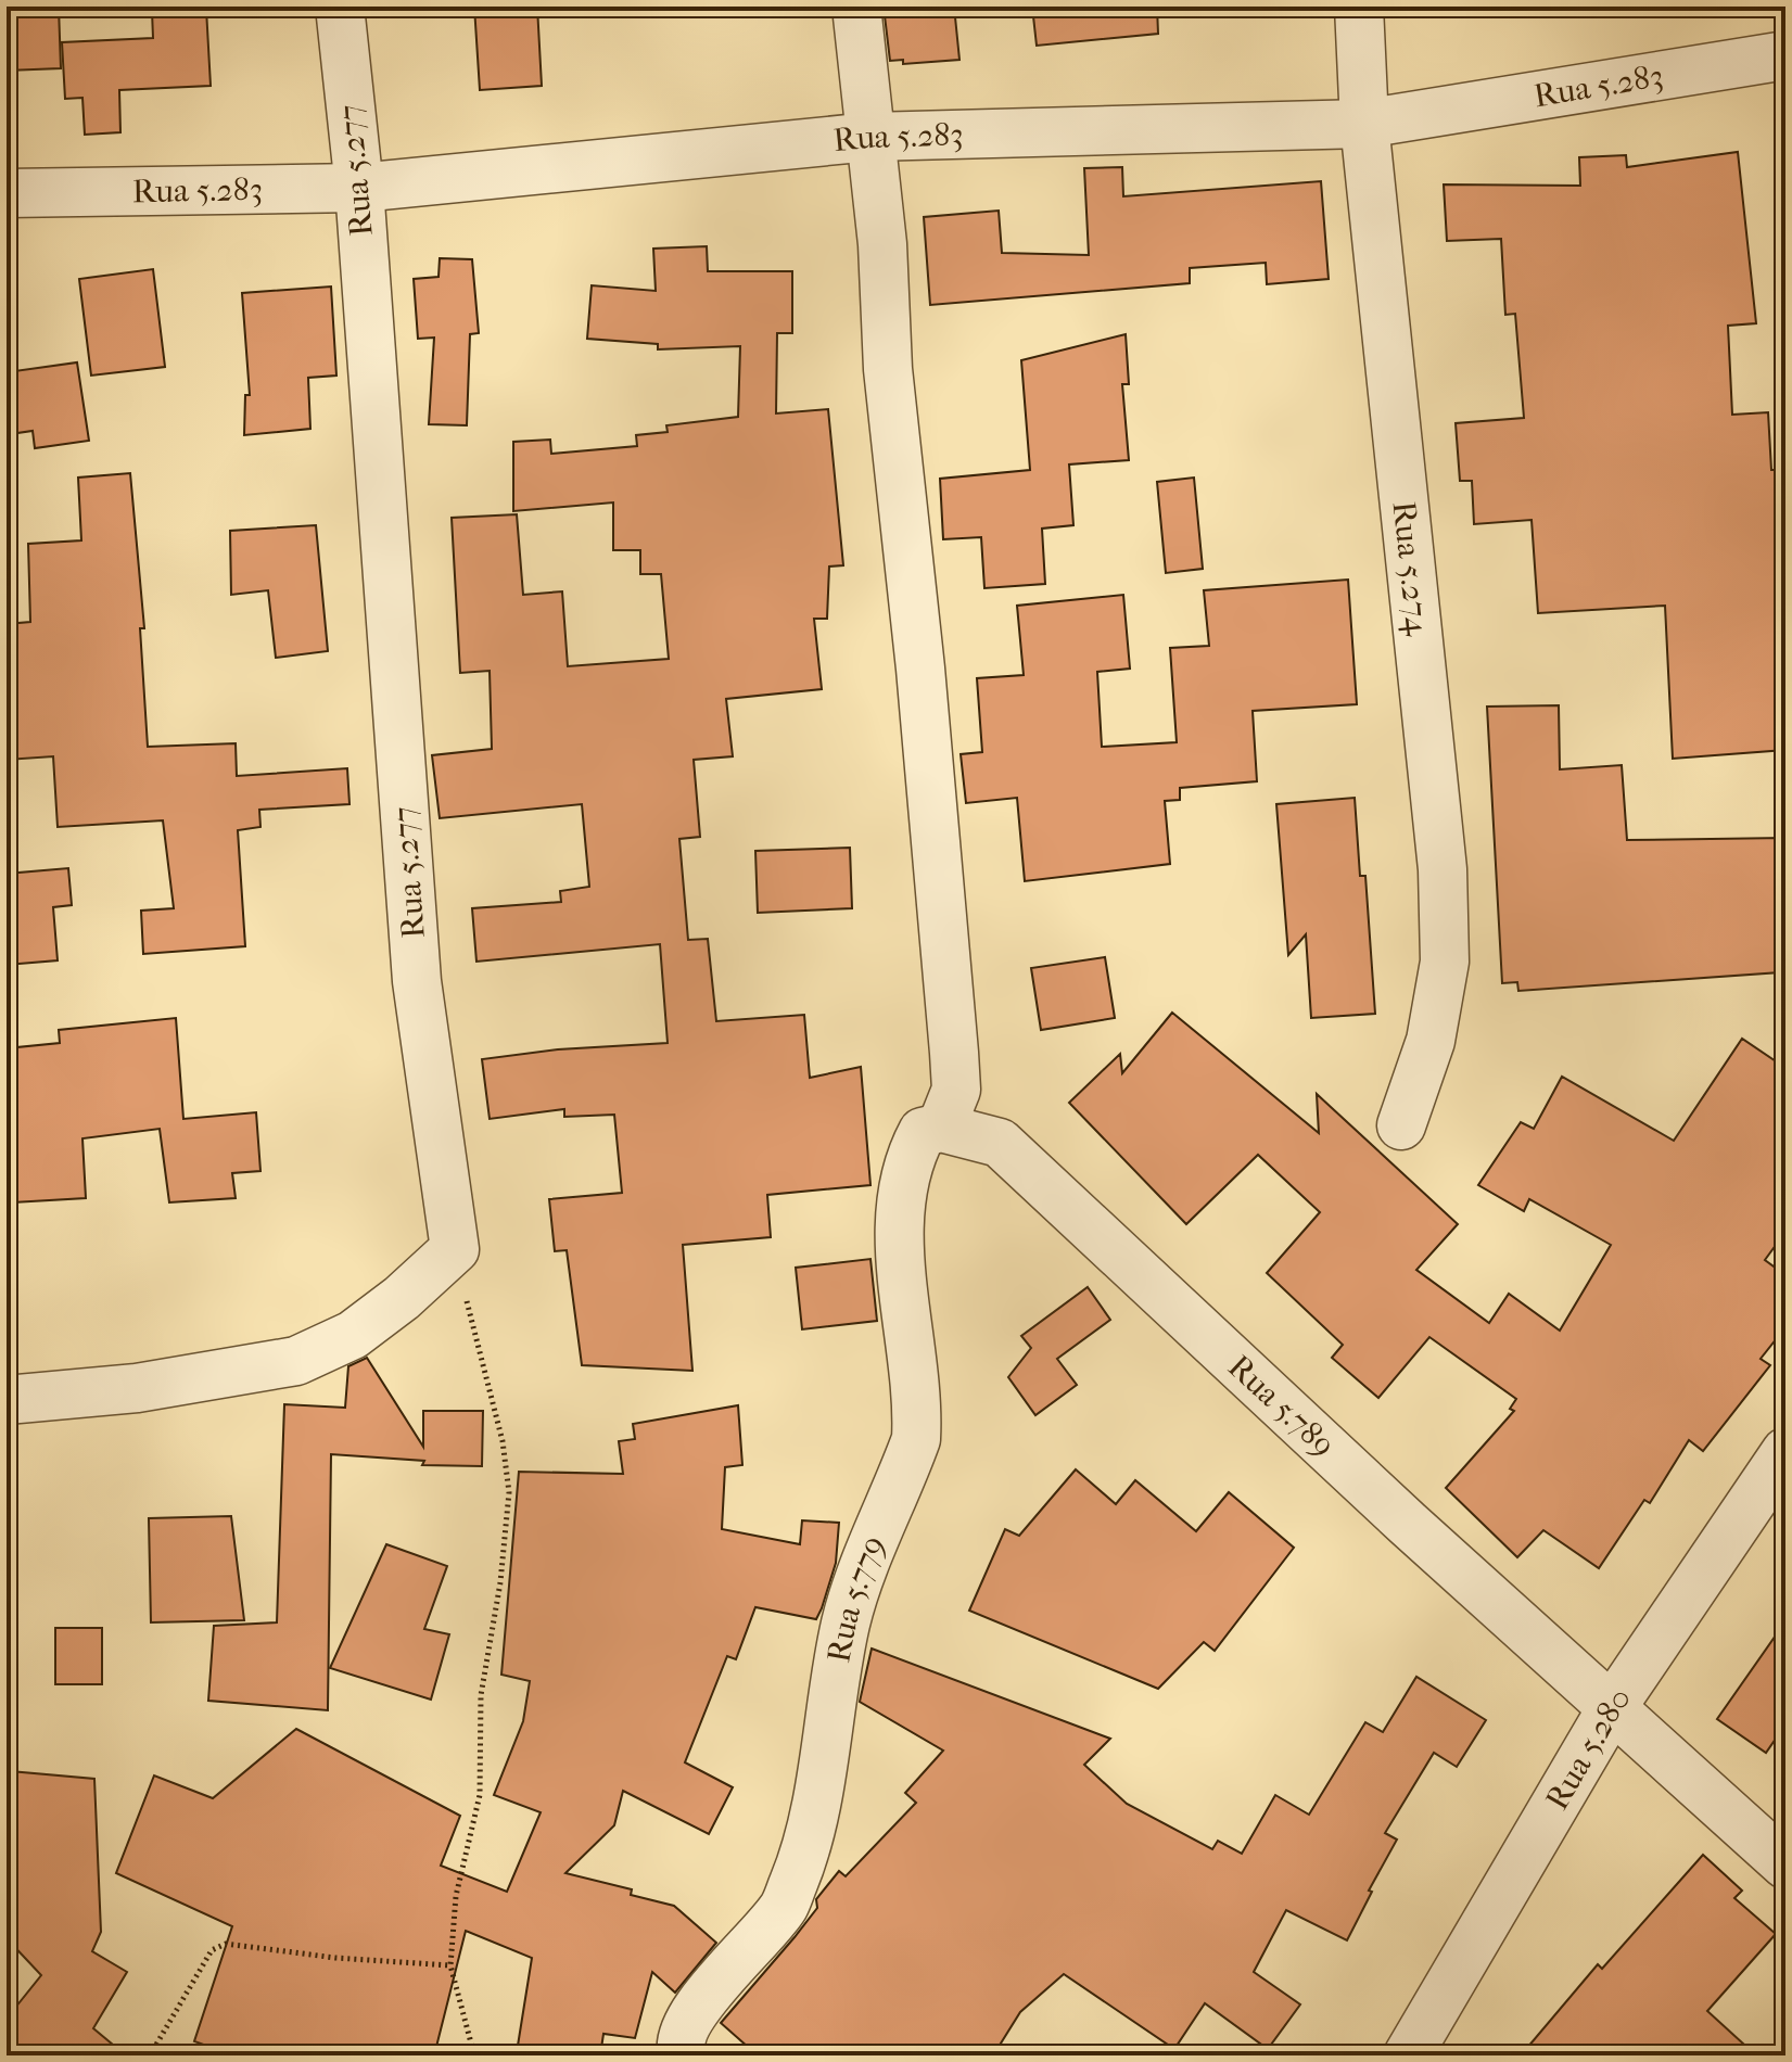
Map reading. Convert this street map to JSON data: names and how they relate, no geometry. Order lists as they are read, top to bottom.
{
  "streets": {
    "street": [
      "Rua 5.283",
      "Rua 5.277",
      "Rua 5.274",
      "Rua 5.789",
      "Rua 5.779",
      "Rua 5.280"
    ]
  },
  "crossings": [
    ["Rua 5.283", "Rua 5.277"],
    ["Rua 5.283", "Rua 5.274"],
    ["Rua 5.789", "Rua 5.779"],
    ["Rua 5.789", "Rua 5.280"]
  ]
}
